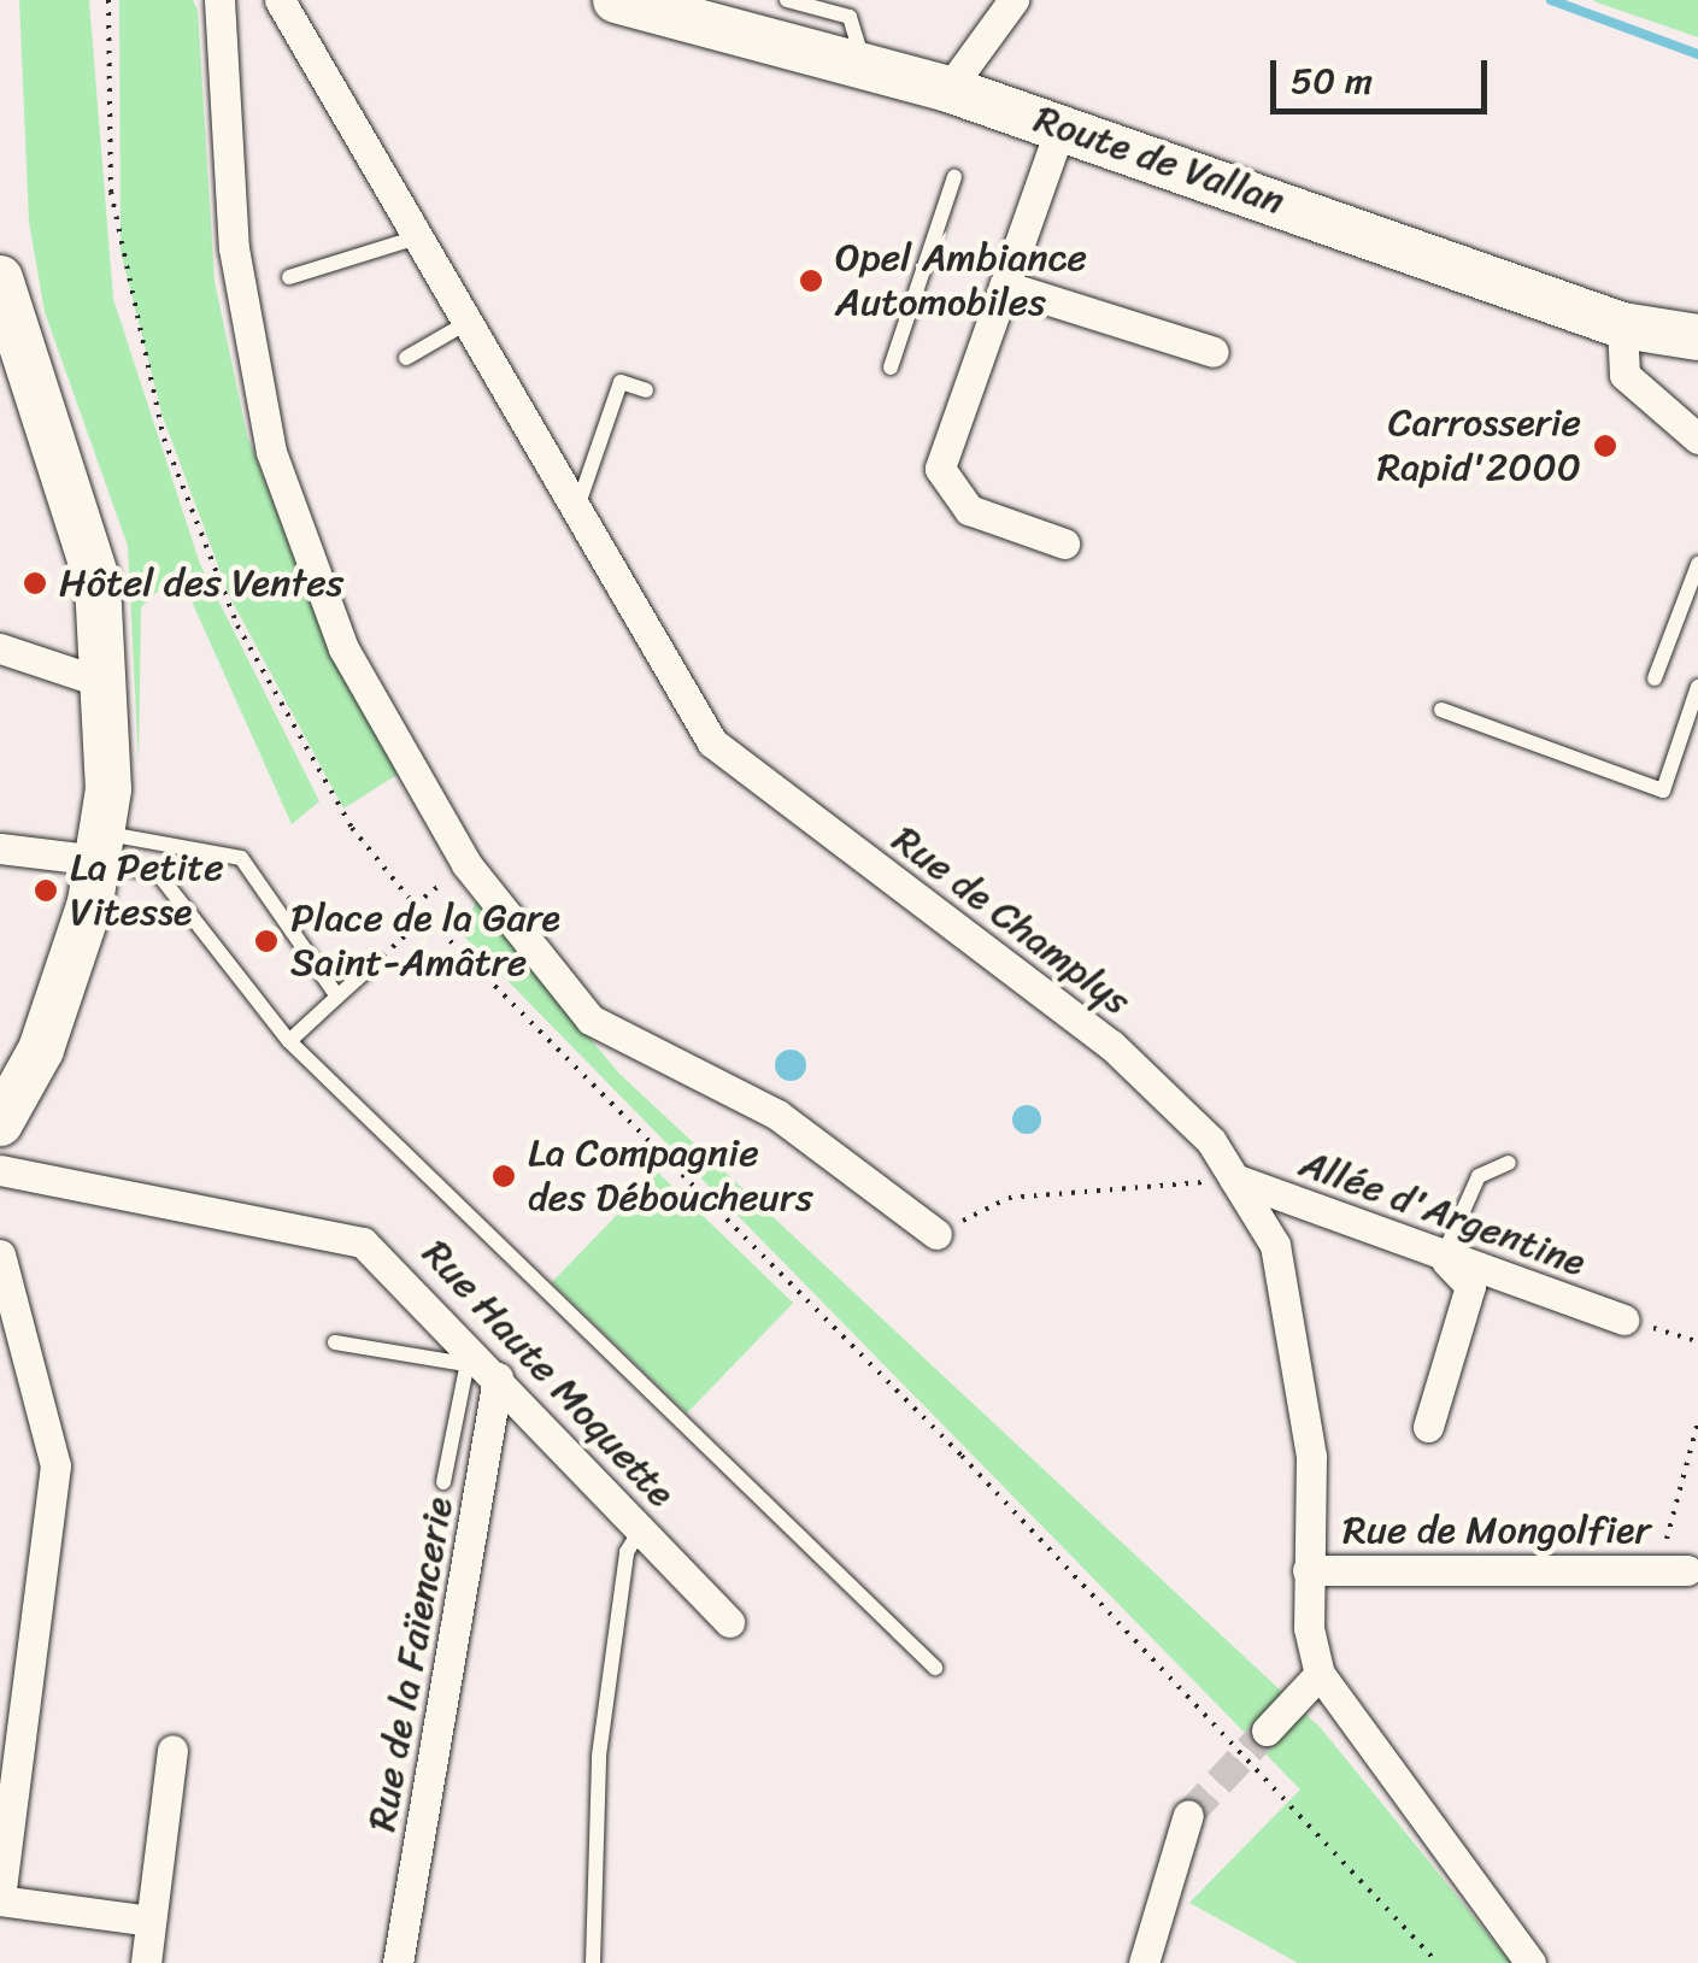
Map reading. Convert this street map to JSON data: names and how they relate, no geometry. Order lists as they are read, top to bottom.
{
  "streets": {
    "main road": ["Route de Vallan"],
    "street": [
      "Rue de Champlys",
      "Allée d'Argentine",
      "Rue Haute Moquette",
      "Rue de Mongolfier",
      "Rue de la Faïencerie"
    ]
  },
  "crossings": [
    ["Rue de Champlys", "Allée d'Argentine"],
    ["Rue de Champlys", "Rue de Mongolfier"],
    ["Rue Haute Moquette", "Rue de la Faïencerie"]
  ],
  "places": [
    "Opel Ambiance Automobiles",
    "Carrosserie Rapid'2000",
    "Hôtel des Ventes",
    "La Petite Vitesse",
    "Place de la Gare Saint-Amâtre",
    "La Compagnie des Déboucheurs"
  ],
  "scale_bar": "50 m"
}
